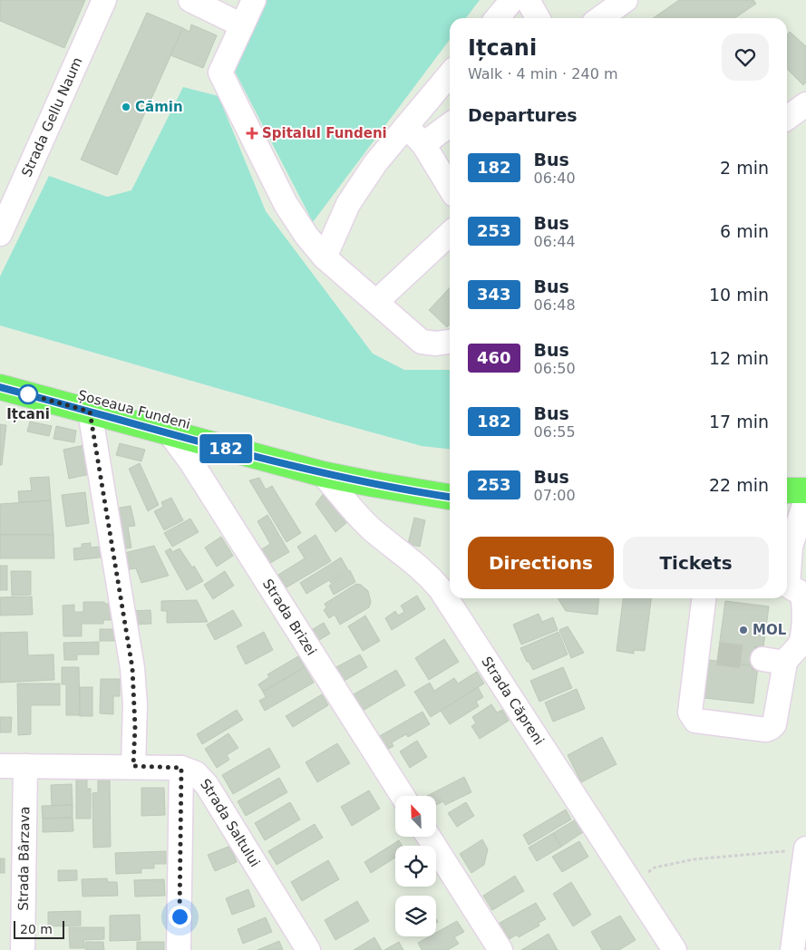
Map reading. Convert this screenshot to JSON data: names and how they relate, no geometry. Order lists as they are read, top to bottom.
{
  "streets": {
    "main road": ["Șoseaua Fundeni"],
    "street": [
      "Strada Gellu Naum",
      "Strada Brizei",
      "Strada Căpreni",
      "Strada Saltului",
      "Strada Bârzava"
    ]
  },
  "crossings": [
    ["Șoseaua Fundeni", "Strada Brizei"],
    ["Șoseaua Fundeni", "Strada Căpreni"],
    ["Strada Saltului", "Strada Bârzava"]
  ],
  "places": {
    "other": ["Cămin", "Ițcani", "MOL"],
    "health": ["Spitalul Fundeni"]
  },
  "lines": ["bus line 182"],
  "scale_bar": "20 m",
  "north": "top left",
  "page": {
    "on_map": "182",
    "heading": [
      ["Ițcani", "Walk · 4 min · 240 m"],
      "Departures"
    ],
    "list": [
      {
        "mark": "182",
        "name": "Bus",
        "note": "06:40",
        "value": "2 min"
      },
      {
        "mark": "253",
        "name": "Bus",
        "note": "06:44",
        "value": "6 min"
      },
      {
        "mark": "343",
        "name": "Bus",
        "note": "06:48",
        "value": "10 min"
      },
      {
        "mark": "460",
        "name": "Bus",
        "note": "06:50",
        "value": "12 min"
      },
      {
        "mark": "182",
        "name": "Bus",
        "note": "06:55",
        "value": "17 min"
      },
      {
        "mark": "253",
        "name": "Bus",
        "note": "07:00",
        "value": "22 min"
      }
    ],
    "buttons": ["Directions", "Tickets"],
    "scale": "20 m"
  }
}
